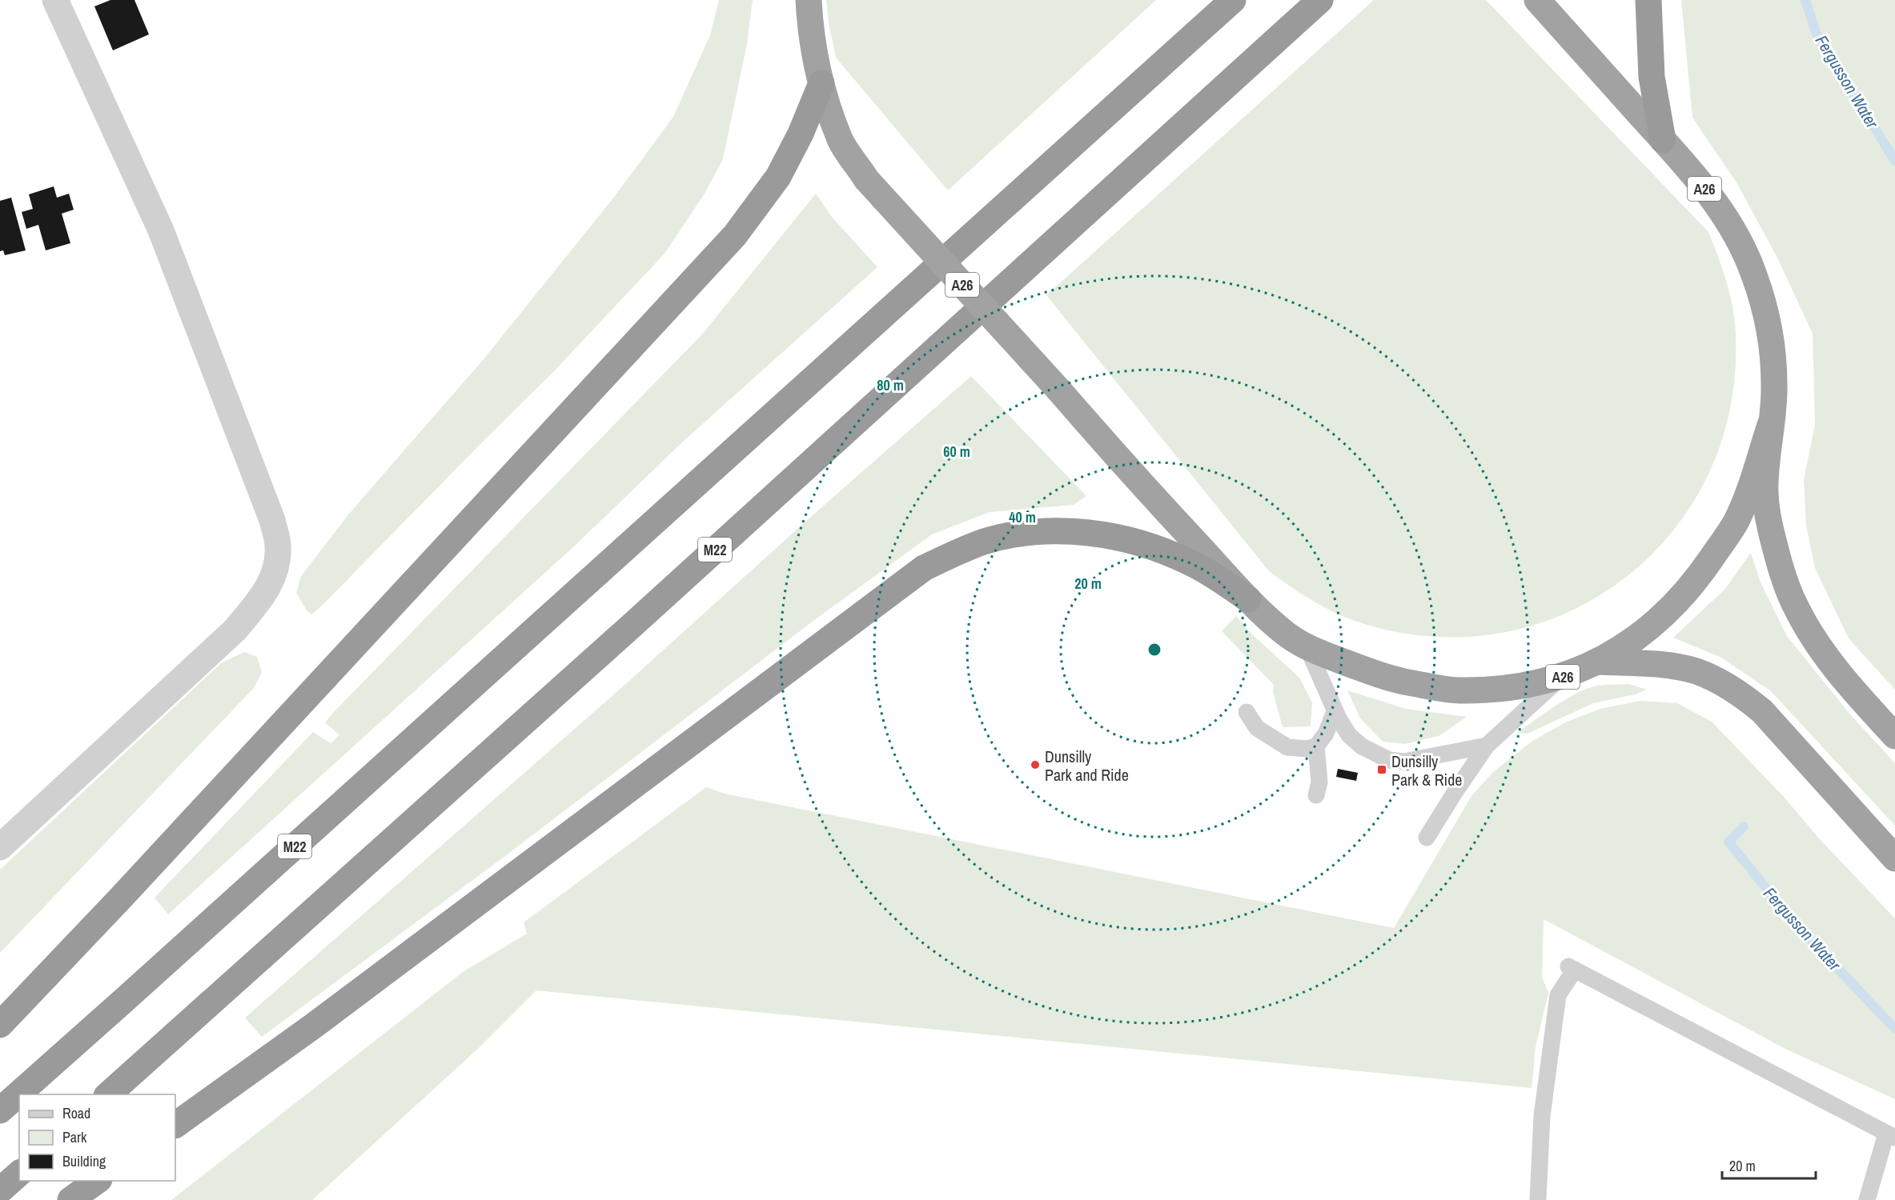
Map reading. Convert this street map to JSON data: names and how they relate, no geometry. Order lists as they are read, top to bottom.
{
  "streets": {
    "highway": ["A26", "M22"]
  },
  "water": ["Fergusson Water"],
  "places": {
    "other": ["Dunsilly Park and Ride"],
    "transit": ["Dunsilly Park & Ride"]
  },
  "legend": ["Road", "Park", "Building"],
  "scale_bar": "20 m",
  "rings": [
    "80 m",
    "60 m",
    "40 m",
    "20 m"
  ]
}
